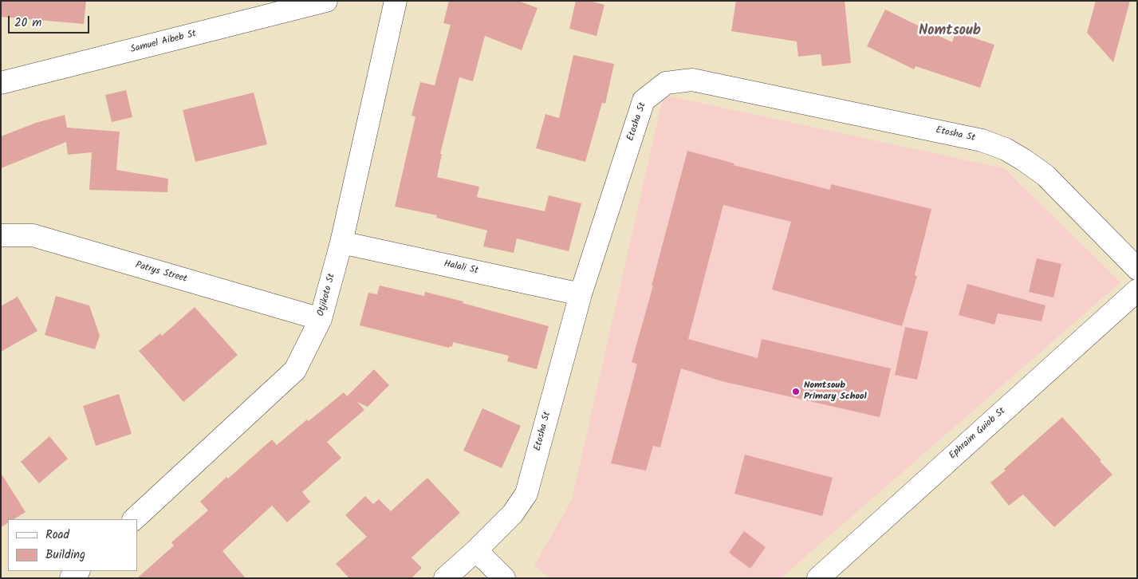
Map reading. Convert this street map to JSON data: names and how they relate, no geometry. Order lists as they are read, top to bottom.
{
  "streets": {
    "street": [
      "Samuel Aibeb St",
      "Etosha St",
      "Halali St",
      "Patrys Street",
      "Otjikoto St",
      "Ephraim Guiob St"
    ]
  },
  "crossings": [
    ["Etosha St", "Halali St"],
    ["Halali St", "Otjikoto St"],
    ["Patrys Street", "Otjikoto St"]
  ],
  "districts": ["Nomtsoub"],
  "places": ["Nomtsoub Primary School"],
  "legend": ["Road", "Building"],
  "scale_bar": "20 m"
}
